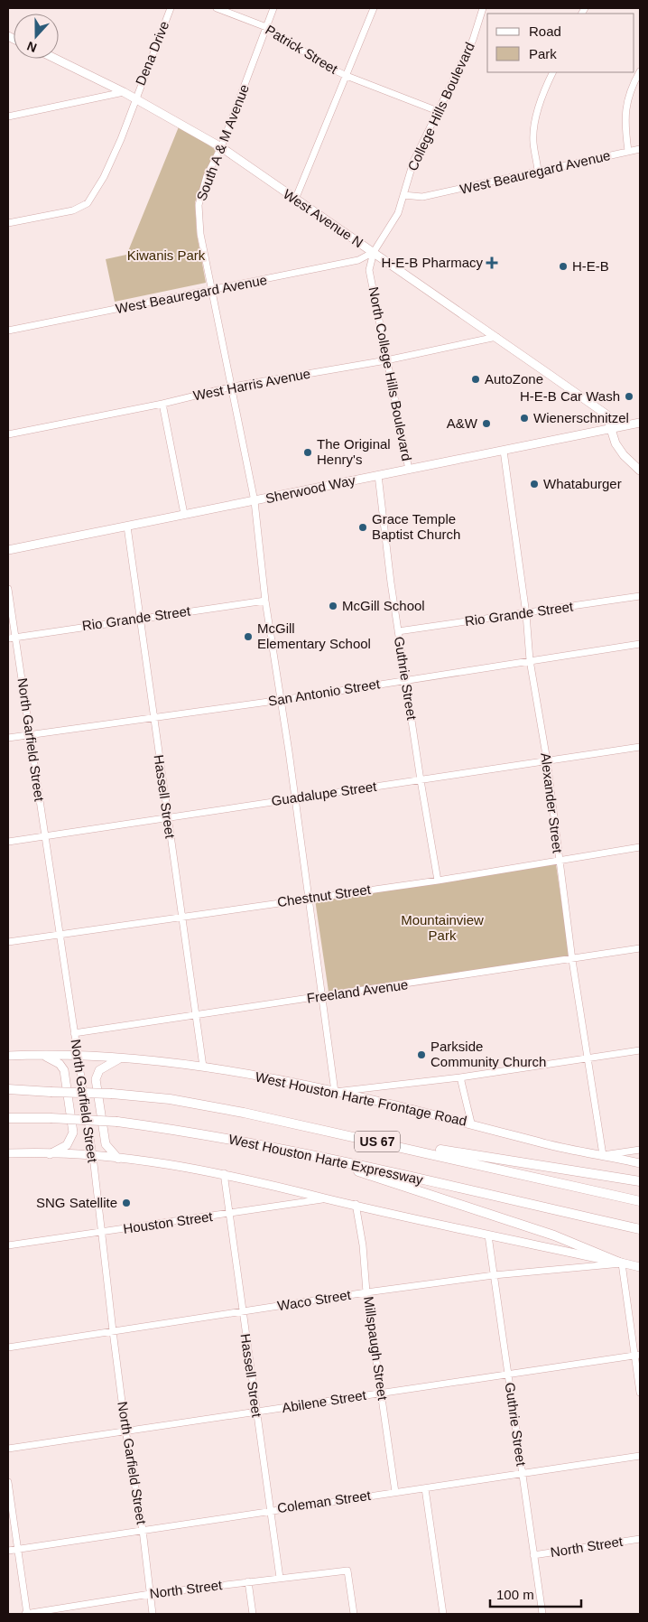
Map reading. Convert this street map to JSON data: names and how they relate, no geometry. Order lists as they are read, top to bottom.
{
  "streets": {
    "highway": ["US 67", "West Houston Harte Expressway"],
    "main road": ["West Avenue N", "Sherwood Way", "West Houston Harte Frontage Road"],
    "street": [
      "Patrick Street",
      "Dena Drive",
      "College Hills Boulevard",
      "South A & M Avenue",
      "West Beauregard Avenue",
      "North College Hills Boulevard",
      "West Harris Avenue",
      "Rio Grande Street",
      "Guthrie Street",
      "San Antonio Street",
      "North Garfield Street",
      "Guadalupe Street",
      "Hassell Street",
      "Alexander Street",
      "Chestnut Street",
      "Freeland Avenue",
      "Houston Street",
      "Waco Street",
      "Millspaugh Street",
      "Abilene Street",
      "Coleman Street",
      "North Street"
    ]
  },
  "crossings": [
    ["Patrick Street", "College Hills Boulevard"],
    ["Patrick Street", "South A & M Avenue"],
    ["Dena Drive", "West Avenue N"],
    ["College Hills Boulevard", "West Beauregard Avenue"],
    ["College Hills Boulevard", "West Avenue N"],
    ["College Hills Boulevard", "North College Hills Boulevard"],
    ["South A & M Avenue", "West Beauregard Avenue"],
    ["South A & M Avenue", "West Avenue N"],
    ["South A & M Avenue", "West Harris Avenue"],
    ["South A & M Avenue", "Sherwood Way"],
    ["West Beauregard Avenue", "West Avenue N"],
    ["West Beauregard Avenue", "North College Hills Boulevard"],
    ["West Avenue N", "North College Hills Boulevard"],
    ["West Avenue N", "West Harris Avenue"],
    ["West Avenue N", "Sherwood Way"],
    ["North College Hills Boulevard", "West Harris Avenue"],
    ["North College Hills Boulevard", "Sherwood Way"],
    ["Sherwood Way", "Guthrie Street"],
    ["Sherwood Way", "Hassell Street"],
    ["Sherwood Way", "Alexander Street"],
    ["Rio Grande Street", "Guthrie Street"],
    ["Rio Grande Street", "North Garfield Street"],
    ["Rio Grande Street", "Hassell Street"],
    ["Rio Grande Street", "Alexander Street"],
    ["Guthrie Street", "San Antonio Street"],
    ["Guthrie Street", "Guadalupe Street"],
    ["Guthrie Street", "Chestnut Street"],
    ["Guthrie Street", "Waco Street"],
    ["Guthrie Street", "Abilene Street"],
    ["Guthrie Street", "Coleman Street"],
    ["Guthrie Street", "North Street"],
    ["San Antonio Street", "North Garfield Street"],
    ["San Antonio Street", "Hassell Street"],
    ["San Antonio Street", "Alexander Street"],
    ["North Garfield Street", "Guadalupe Street"],
    ["North Garfield Street", "Chestnut Street"],
    ["North Garfield Street", "Freeland Avenue"],
    ["North Garfield Street", "West Houston Harte Frontage Road"],
    ["North Garfield Street", "Houston Street"],
    ["North Garfield Street", "Waco Street"],
    ["North Garfield Street", "Abilene Street"],
    ["North Garfield Street", "Coleman Street"],
    ["North Garfield Street", "North Street"],
    ["Guadalupe Street", "Hassell Street"],
    ["Guadalupe Street", "Alexander Street"],
    ["Hassell Street", "Chestnut Street"],
    ["Hassell Street", "Freeland Avenue"],
    ["Hassell Street", "West Houston Harte Frontage Road"],
    ["Hassell Street", "Houston Street"],
    ["Hassell Street", "Waco Street"],
    ["Hassell Street", "Abilene Street"],
    ["Hassell Street", "Coleman Street"],
    ["Hassell Street", "North Street"],
    ["Alexander Street", "Chestnut Street"],
    ["Alexander Street", "Freeland Avenue"],
    ["Alexander Street", "West Houston Harte Frontage Road"],
    ["Waco Street", "Millspaugh Street"],
    ["Millspaugh Street", "Abilene Street"],
    ["Millspaugh Street", "Coleman Street"]
  ],
  "parks": ["Kiwanis Park", "Mountainview Park"],
  "places": {
    "health": ["H-E-B Pharmacy"],
    "other": [
      "H-E-B",
      "AutoZone",
      "H-E-B Car Wash",
      "Wienerschnitzel",
      "A&W",
      "The Original Henry's",
      "Whataburger",
      "Grace Temple Baptist Church",
      "McGill School",
      "McGill Elementary School",
      "Parkside Community Church",
      "SNG Satellite"
    ]
  },
  "legend": ["Road", "Park"],
  "scale_bar": "100 m",
  "north": "bottom"
}
